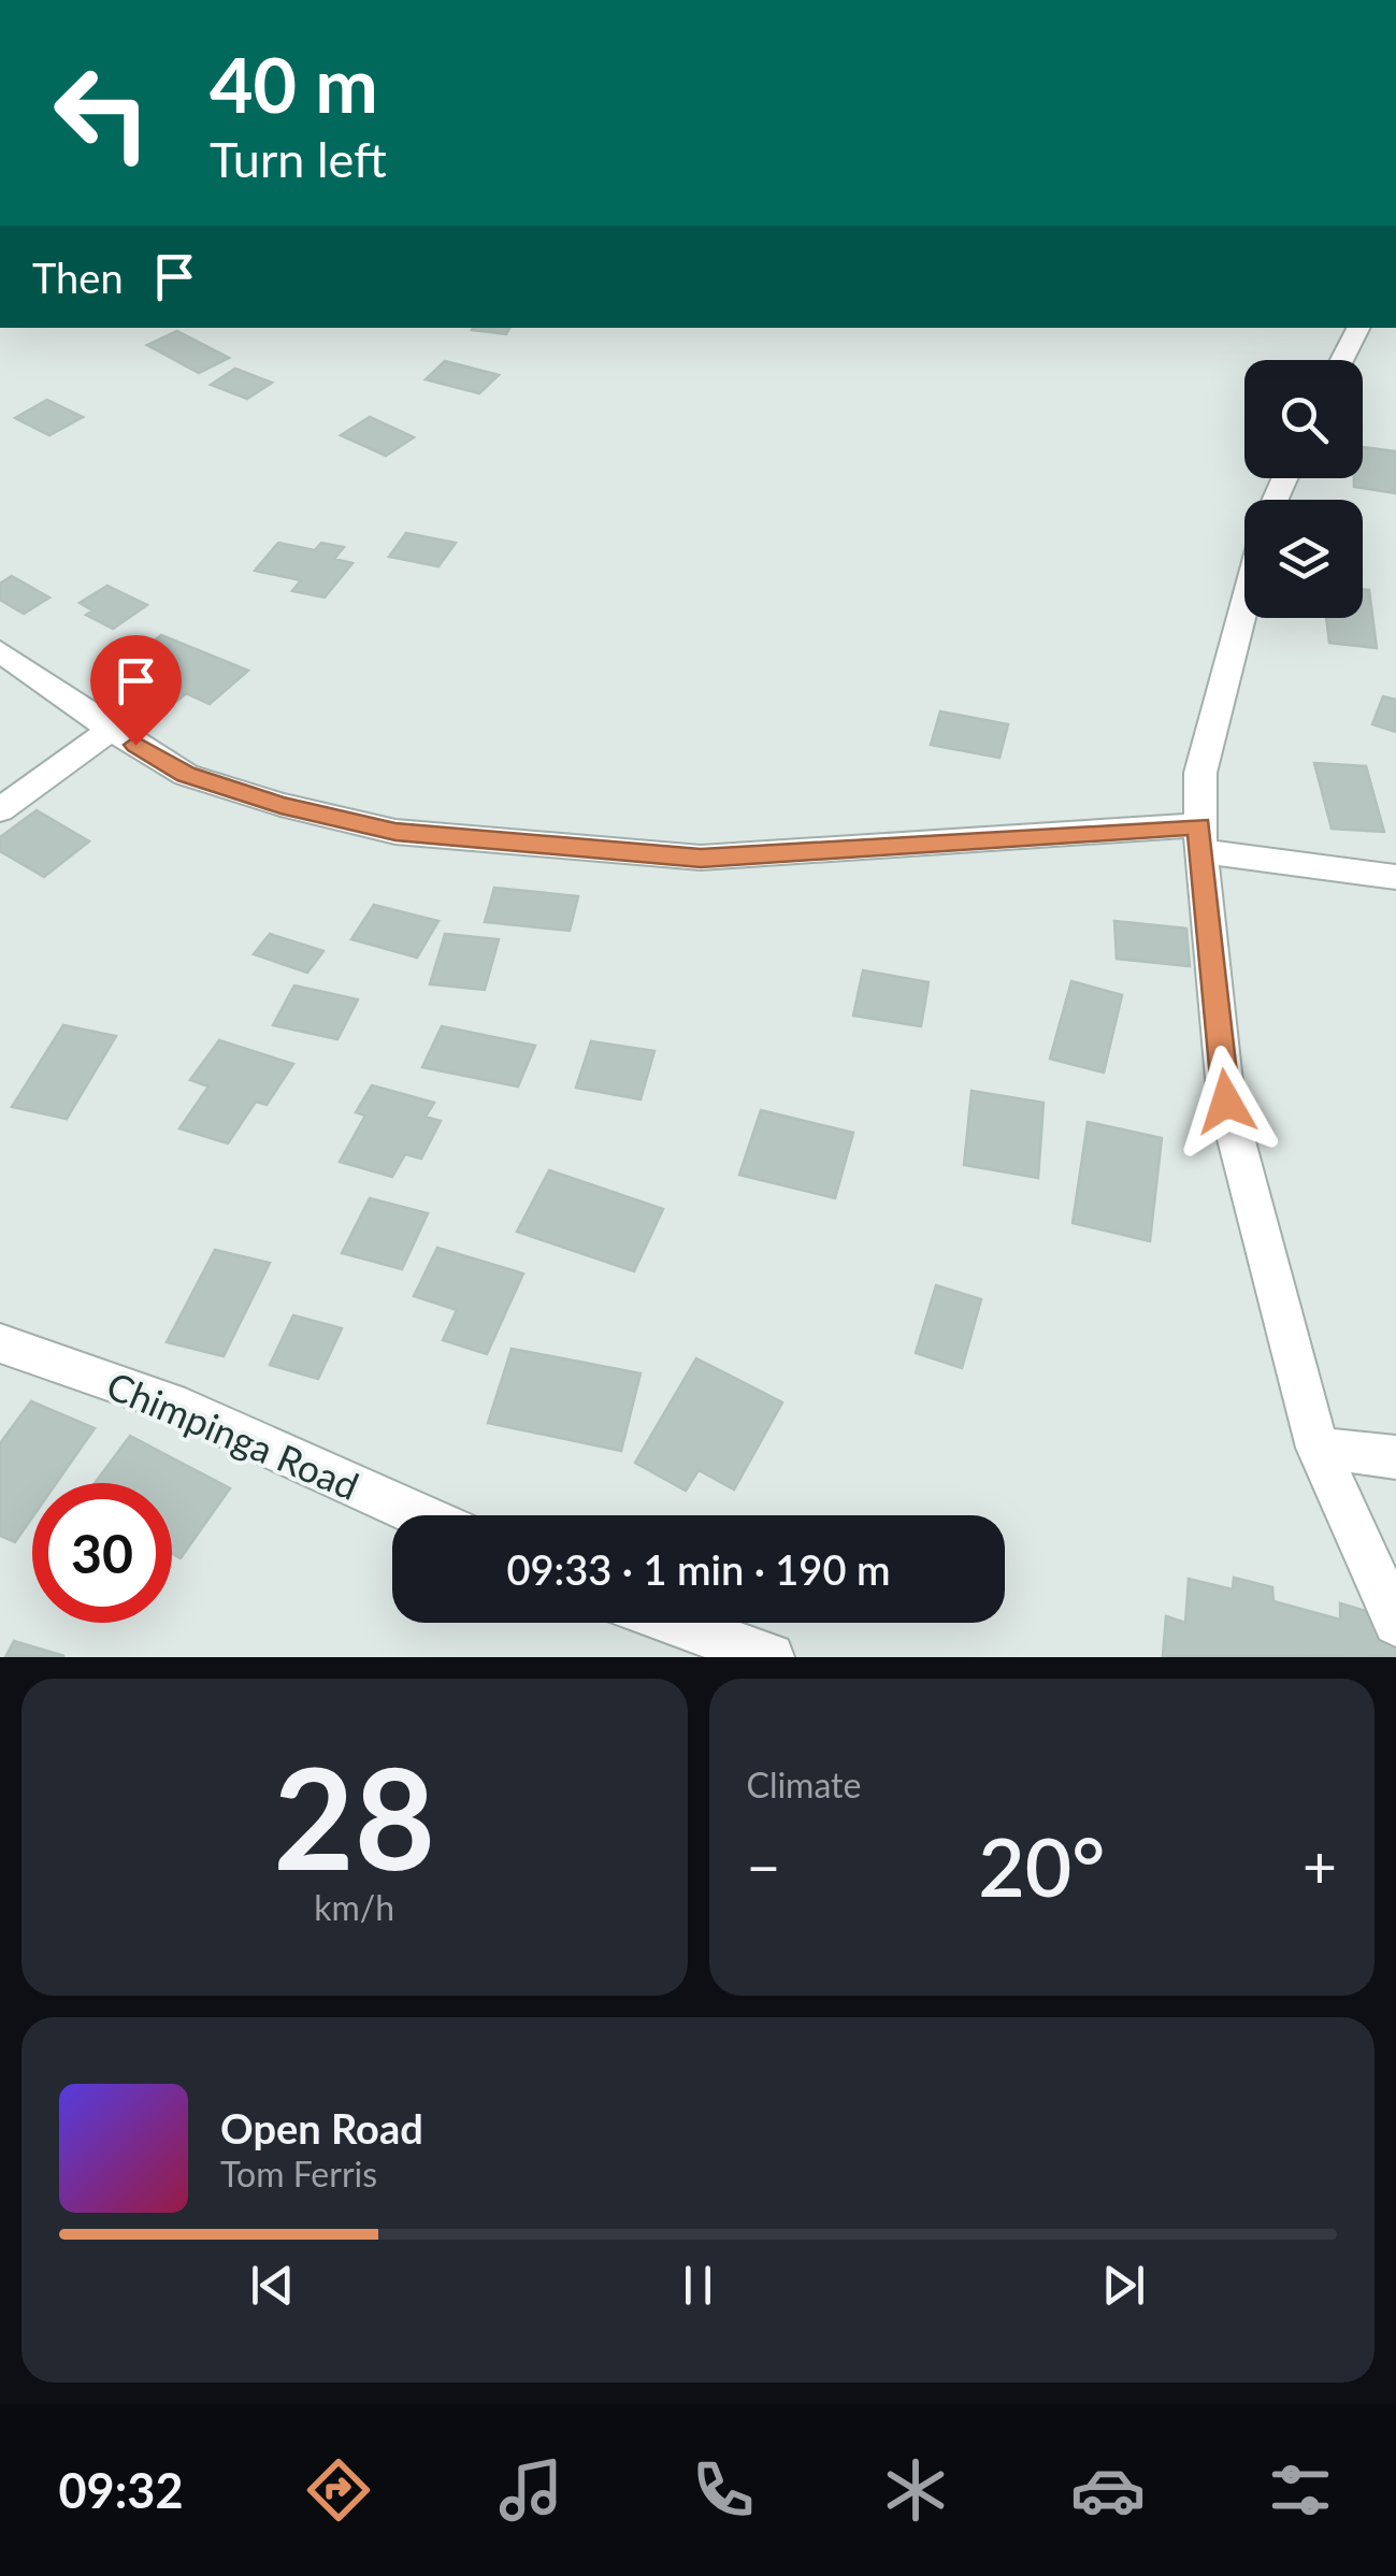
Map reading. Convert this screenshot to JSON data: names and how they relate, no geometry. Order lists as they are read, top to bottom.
{
  "streets": {
    "street": ["Chimpinga Road"]
  },
  "page": {
    "turn": ["40 m", "Turn left"],
    "then": "Then",
    "limit": "30",
    "trip": "09:33 · 1 min · 190 m",
    "tile": [
      ["28", "km/h"],
      "Climate"
    ],
    "heat": ["−", "20°", "+"],
    "song": ["Open Road", "Tom Ferris"],
    "tabs": "09:32"
  }
}
